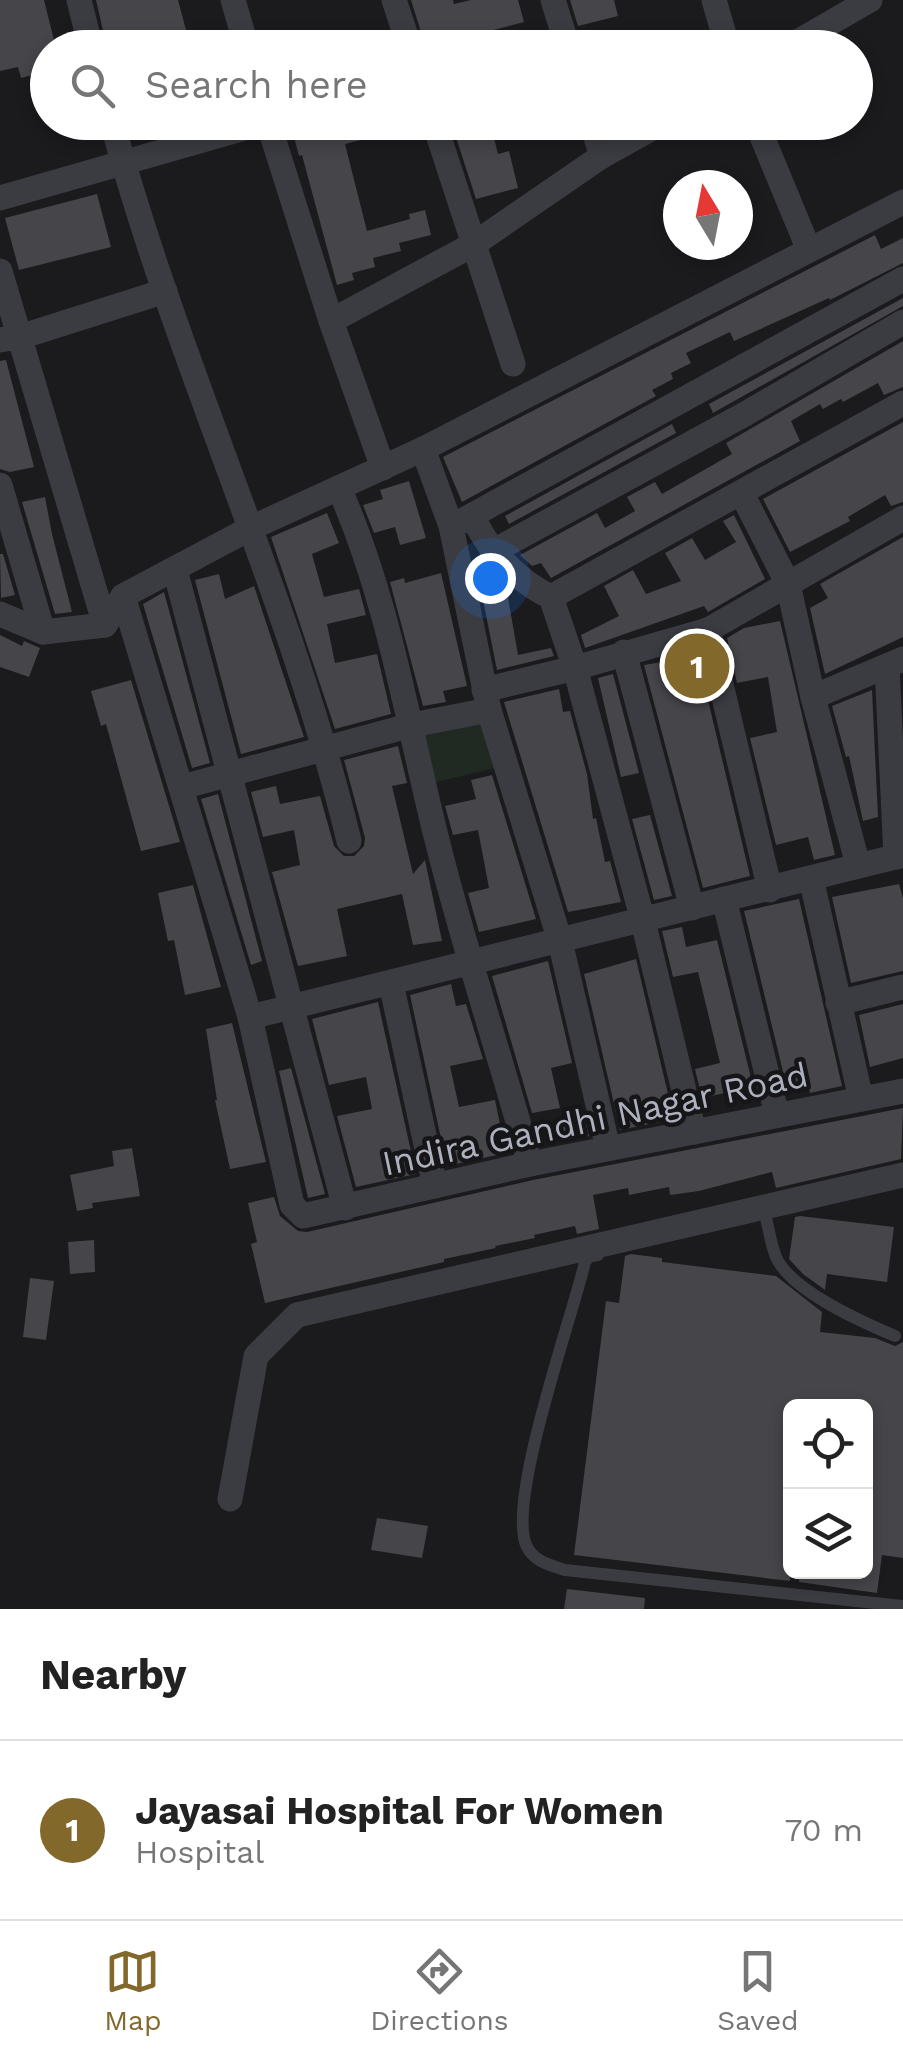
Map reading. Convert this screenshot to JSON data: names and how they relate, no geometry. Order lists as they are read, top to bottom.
{
  "streets": {
    "street": ["Indira Gandhi Nagar Road"]
  },
  "north": "top",
  "page": {
    "search": "Search here",
    "pins": "1",
    "heading": "Nearby",
    "list": [
      {
        "mark": "1",
        "name": "Jayasai Hospital For Women",
        "note": "Hospital",
        "value": "70 m"
      }
    ],
    "nav": ["Map", "Directions", "Saved"]
  }
}
